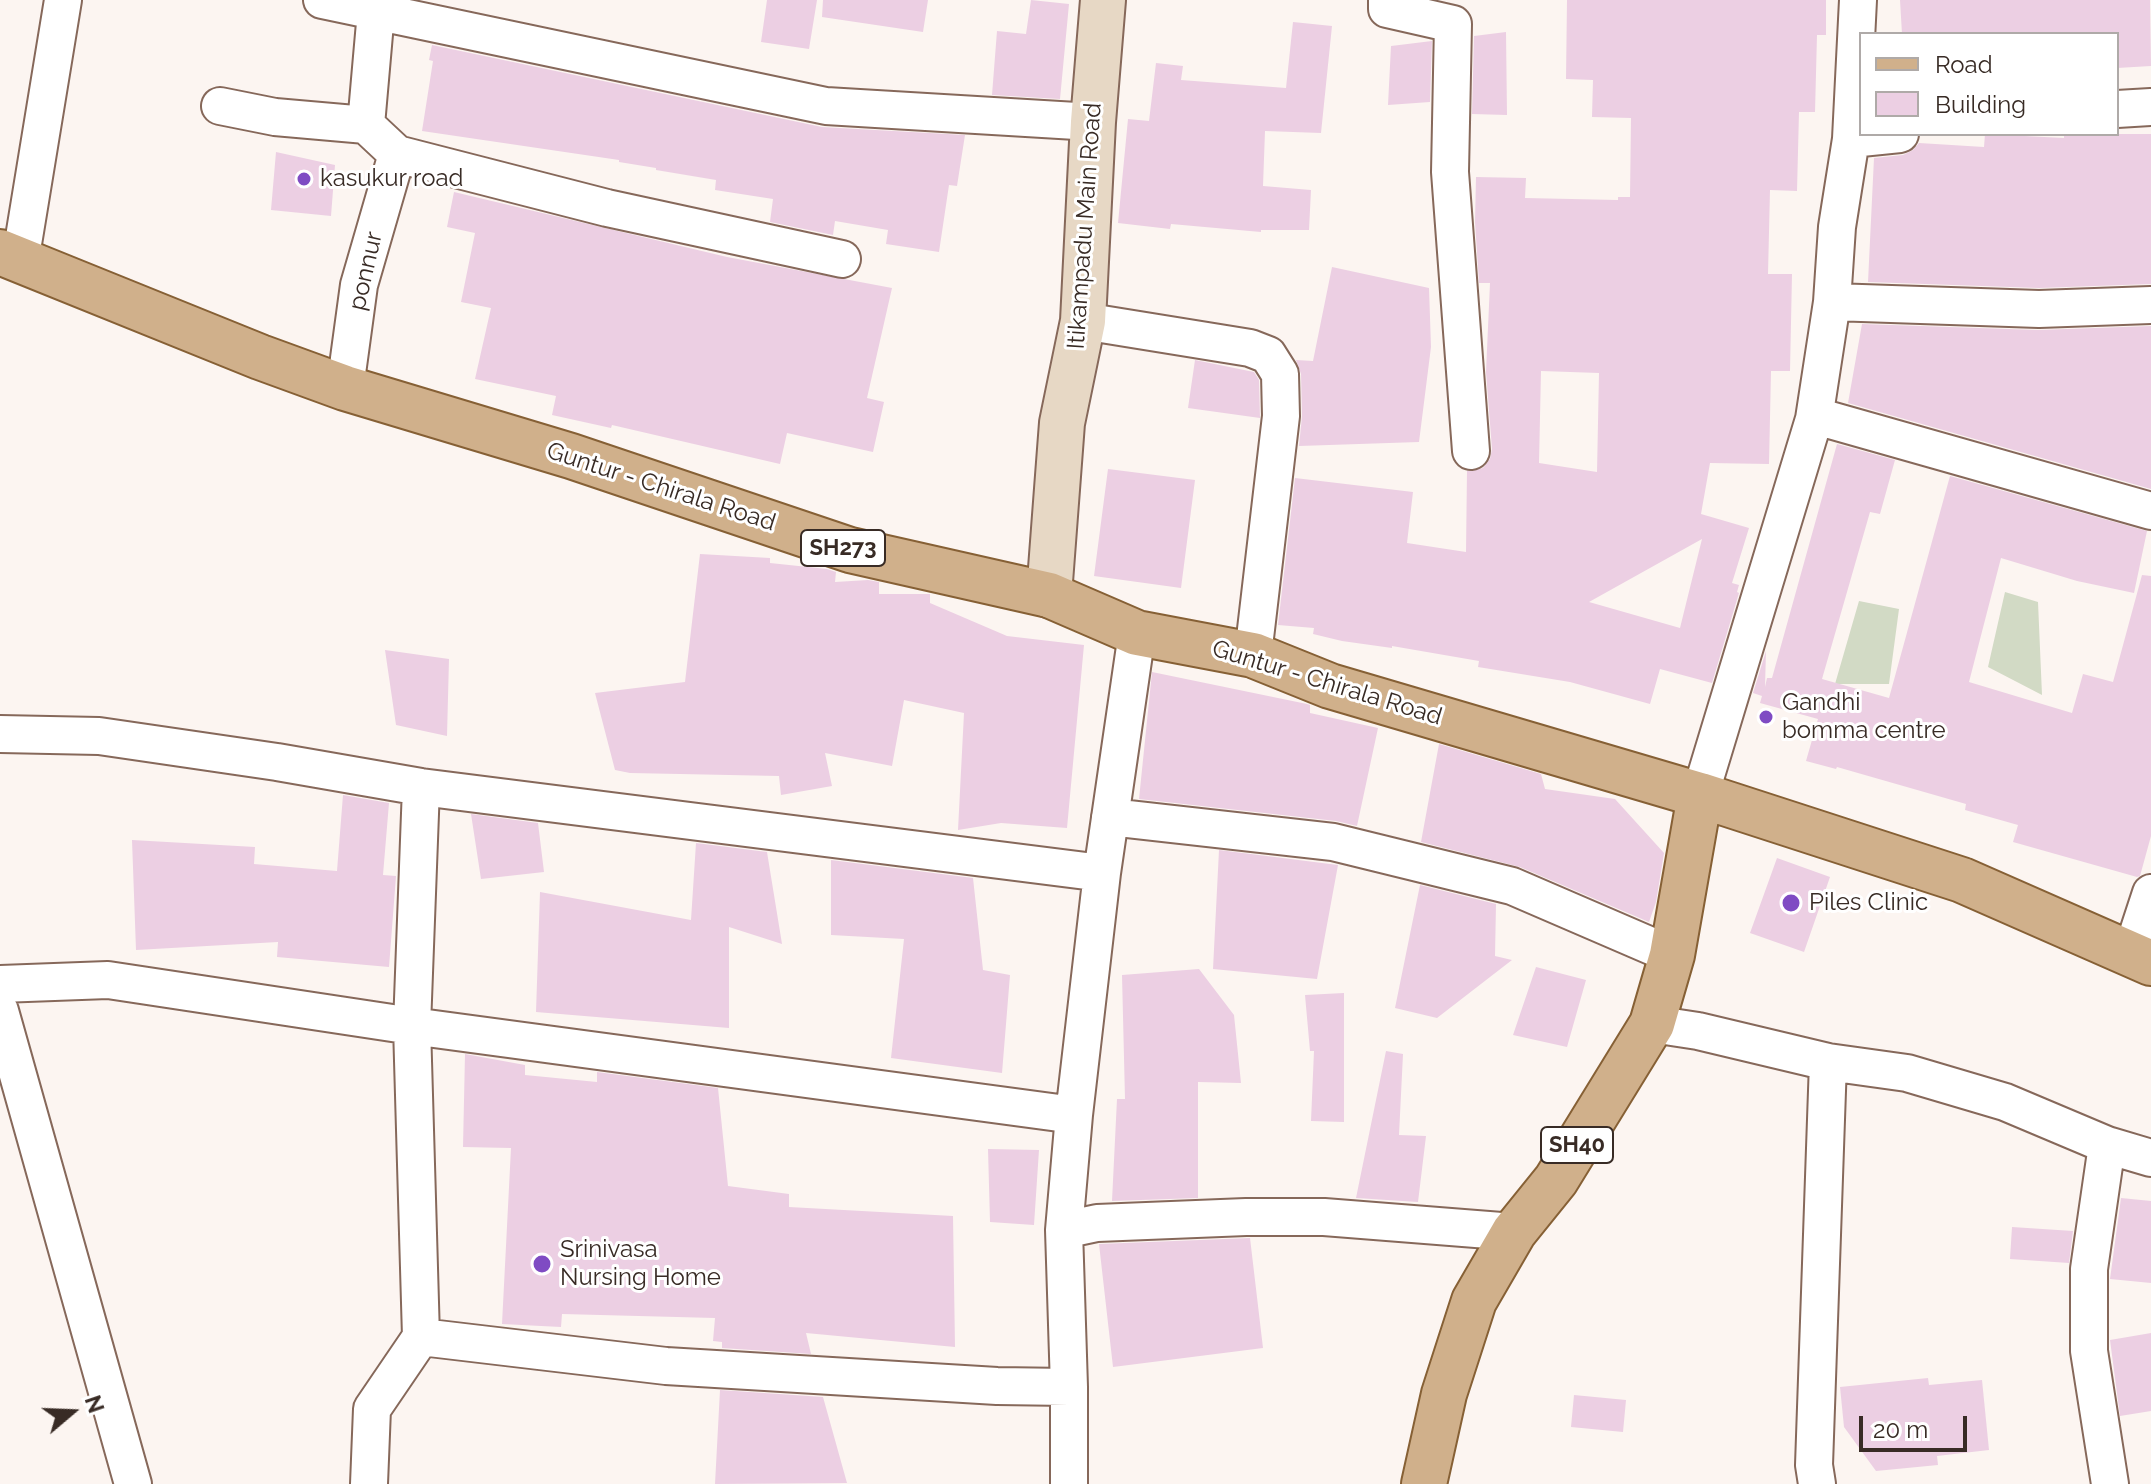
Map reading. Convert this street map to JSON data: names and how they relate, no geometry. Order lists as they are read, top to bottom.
{
  "streets": {
    "main road": ["Guntur - Chirala Road", "SH273", "SH40"],
    "street": ["Itikampadu Main Road", "ponnur"]
  },
  "crossings": [
    ["Itikampadu Main Road", "Guntur - Chirala Road"],
    ["ponnur", "Guntur - Chirala Road"],
    ["Guntur - Chirala Road", "SH40"]
  ],
  "places": [
    "kasukur road",
    "Gandhi bomma centre",
    "Piles Clinic",
    "Srinivasa Nursing Home"
  ],
  "legend": ["Road", "Building"],
  "scale_bar": "20 m",
  "north": "right"
}
